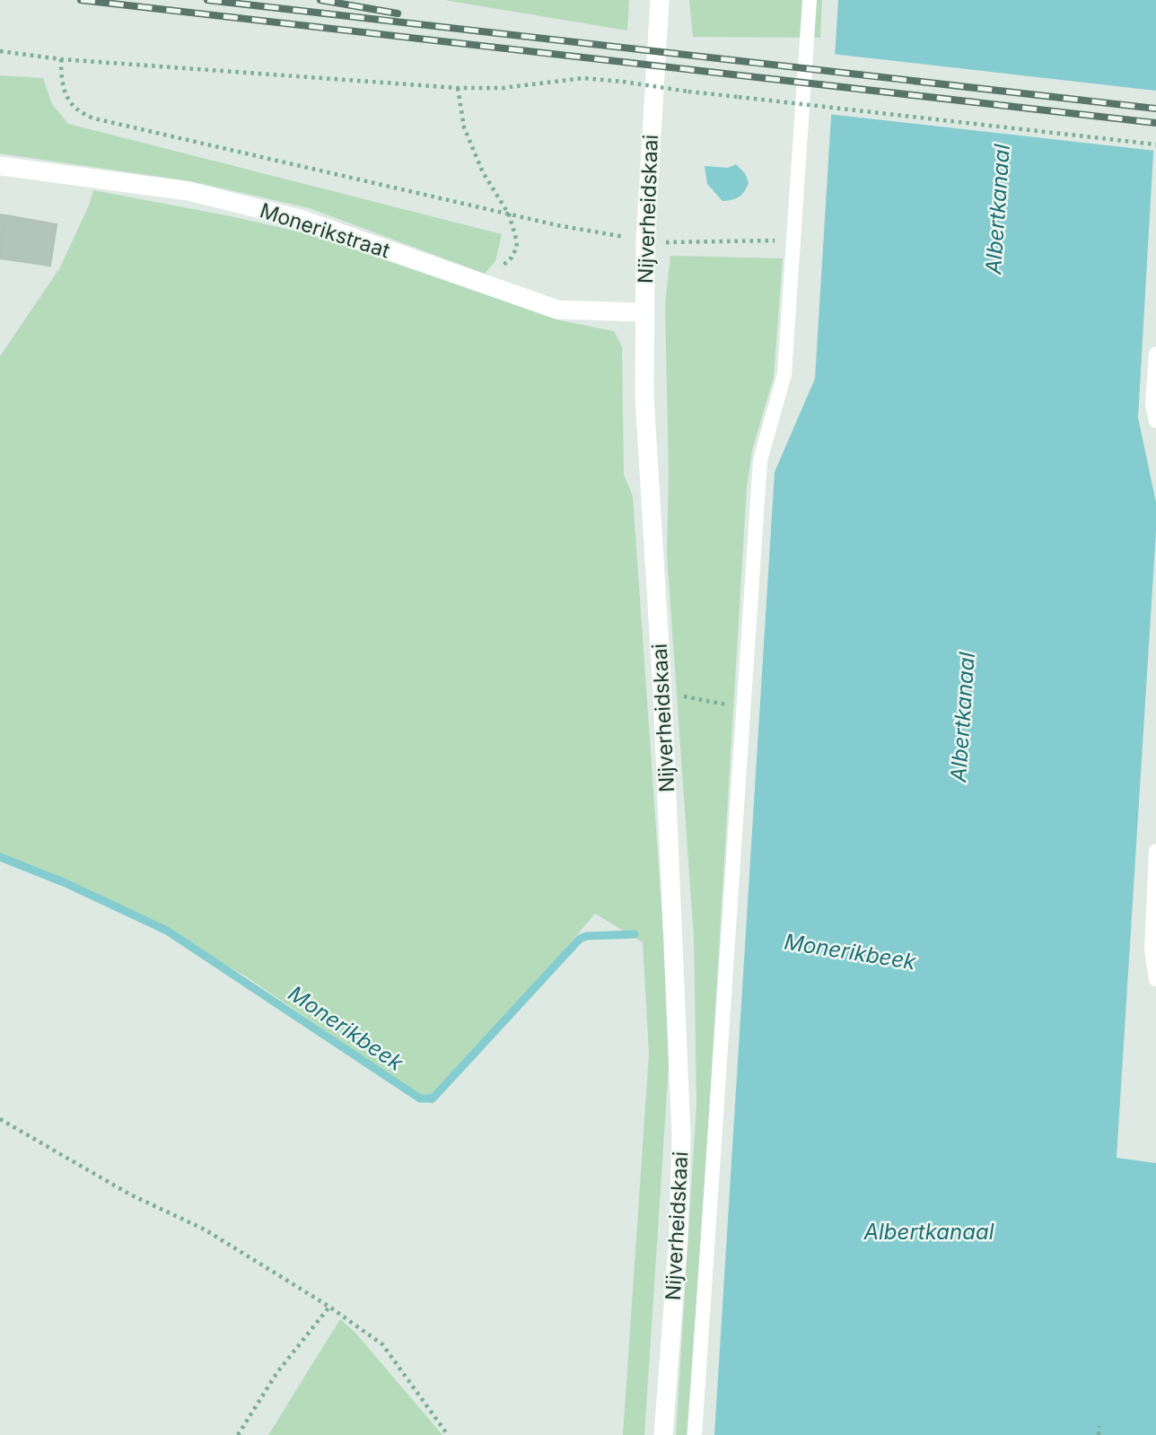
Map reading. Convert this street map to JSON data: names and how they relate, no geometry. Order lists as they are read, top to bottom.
{
  "streets": {
    "street": ["Nijverheidskaai", "Monerikstraat"]
  },
  "crossings": [
    ["Nijverheidskaai", "Monerikstraat"]
  ],
  "water": ["Albertkanaal", "Monerikbeek"]
}
